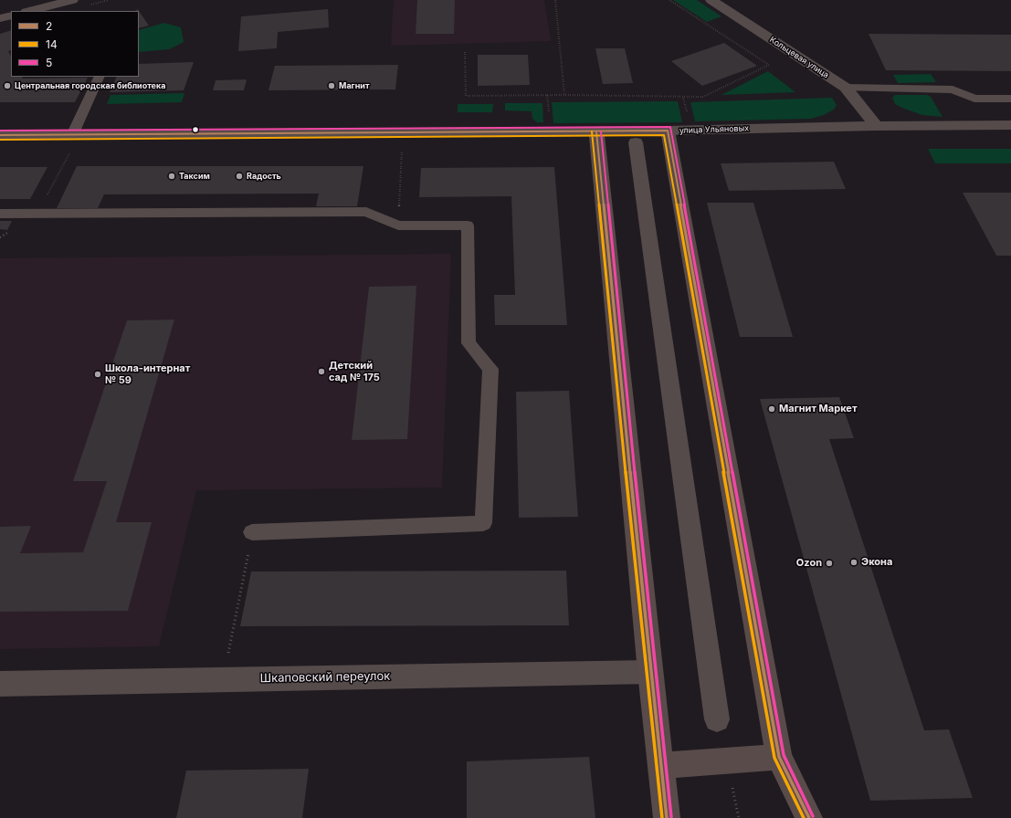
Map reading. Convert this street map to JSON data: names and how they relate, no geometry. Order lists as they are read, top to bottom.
{
  "streets": {
    "main road": ["улица Ульяновых"],
    "street": ["Кольцевая улица", "Шкаповский переулок"]
  },
  "crossings": [
    ["Кольцевая улица", "улица Ульяновых"]
  ],
  "places": [
    "Центральная городская библиотека",
    "Магнит",
    "Таксим",
    "Rадость",
    "Детский сад № 175",
    "Школа-интернат № 59",
    "Магнит Маркет",
    "Экона",
    "Ozon"
  ],
  "lines": ["transit line 5", "transit line 2", "transit line 14"],
  "legend": ["2", "14", "5"]
}
